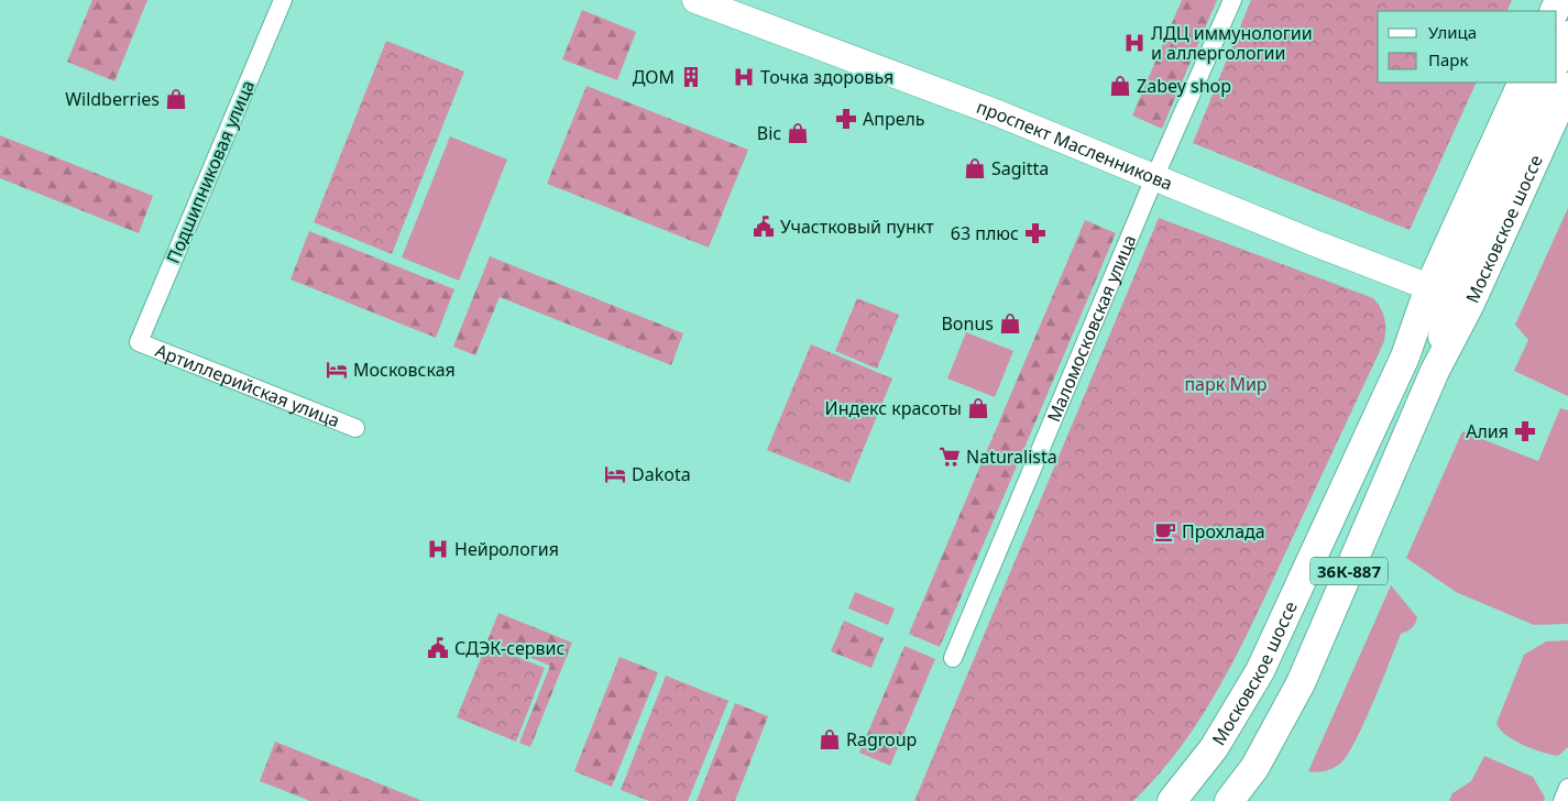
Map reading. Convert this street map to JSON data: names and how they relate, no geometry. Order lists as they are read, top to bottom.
{
  "streets": {
    "main road": ["проспект Масленникова", "Московское шоссе", "36К-887"],
    "street": ["Подшипниковая улица", "Маломосковская улица", "Артиллерийская улица"]
  },
  "crossings": [
    ["проспект Масленникова", "Московское шоссе"],
    ["проспект Масленникова", "Маломосковская улица"],
    ["Подшипниковая улица", "Артиллерийская улица"]
  ],
  "parks": ["парк Мир"],
  "places": {
    "hospital": ["ЛДЦ иммунологии и аллергологии", "Точка здоровья", "Нейрология"],
    "building": ["ДОМ"],
    "shop": [
      "Zabey shop",
      "Wildberries",
      "Bic",
      "Sagitta",
      "Bonus",
      "Индекс красоты",
      "Ragroup"
    ],
    "pharmacy": ["Апрель", "63 плюс", "Алия"],
    "public building": ["Участковый пункт", "СДЭК-сервис"],
    "hotel": ["Московская", "Dakota"],
    "supermarket": ["Naturalista"],
    "cafe": ["Прохлада"]
  },
  "legend": ["Улица", "Парк"]
}
